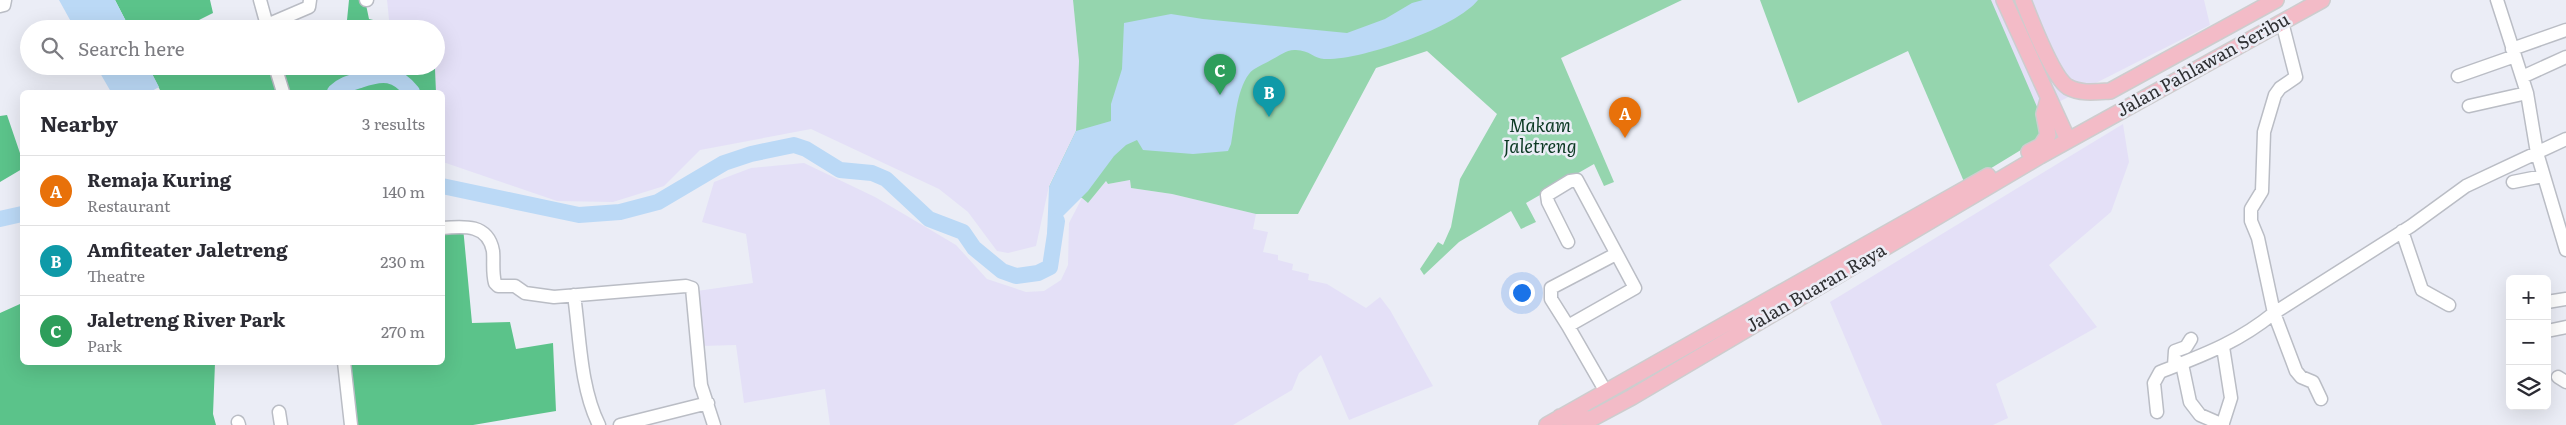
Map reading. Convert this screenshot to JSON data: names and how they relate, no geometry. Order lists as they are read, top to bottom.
{
  "streets": {
    "main road": ["Jalan Pahlawan Seribu", "Jalan Buaran Raya"]
  },
  "crossings": [
    ["Jalan Pahlawan Seribu", "Jalan Buaran Raya"]
  ],
  "parks": ["Makam Jaletreng"],
  "page": {
    "search": "Search here",
    "pins": ["C", "B", "A"],
    "heading": ["Nearby", "3 results"],
    "list": [
      {
        "mark": "A",
        "name": "Remaja Kuring",
        "note": "Restaurant",
        "value": "140 m"
      },
      {
        "mark": "B",
        "name": "Amfiteater Jaletreng",
        "note": "Theatre",
        "value": "230 m"
      },
      {
        "mark": "C",
        "name": "Jaletreng River Park",
        "note": "Park",
        "value": "270 m"
      }
    ],
    "map_buttons": ["+", "−"]
  }
}
